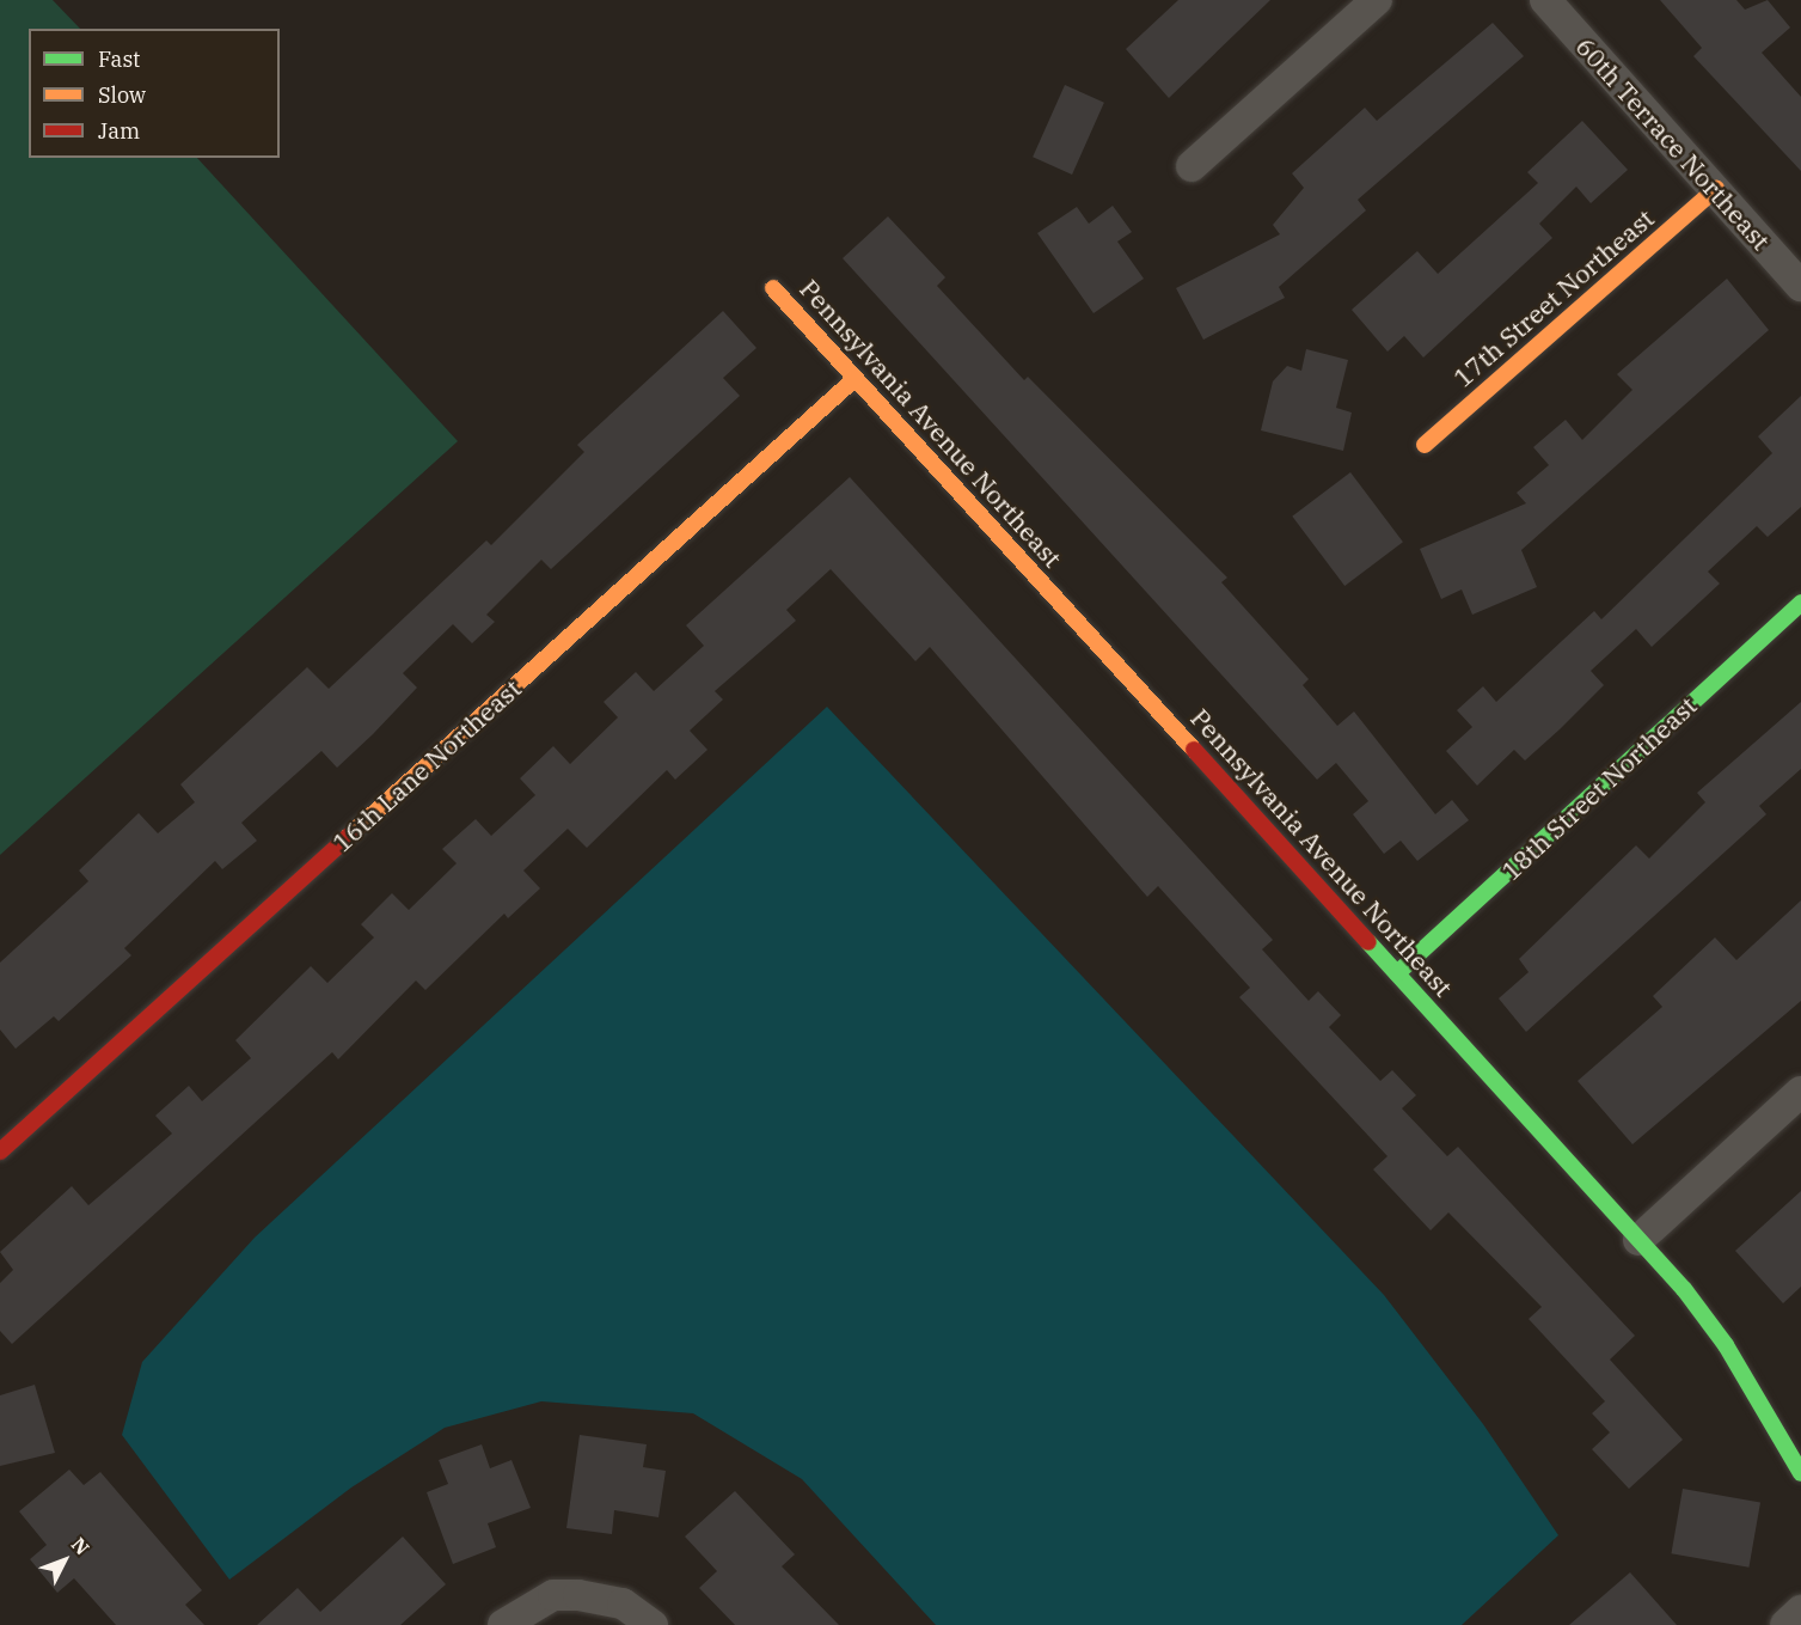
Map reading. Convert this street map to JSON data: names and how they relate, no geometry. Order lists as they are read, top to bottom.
{
  "streets": {
    "street": [
      "60th Terrace Northeast",
      "17th Street Northeast",
      "Pennsylvania Avenue Northeast",
      "16th Lane Northeast",
      "18th Street Northeast"
    ]
  },
  "crossings": [
    ["60th Terrace Northeast", "17th Street Northeast"],
    ["Pennsylvania Avenue Northeast", "16th Lane Northeast"],
    ["Pennsylvania Avenue Northeast", "18th Street Northeast"]
  ],
  "legend": ["Fast", "Slow", "Jam"],
  "north": "top right"
}
